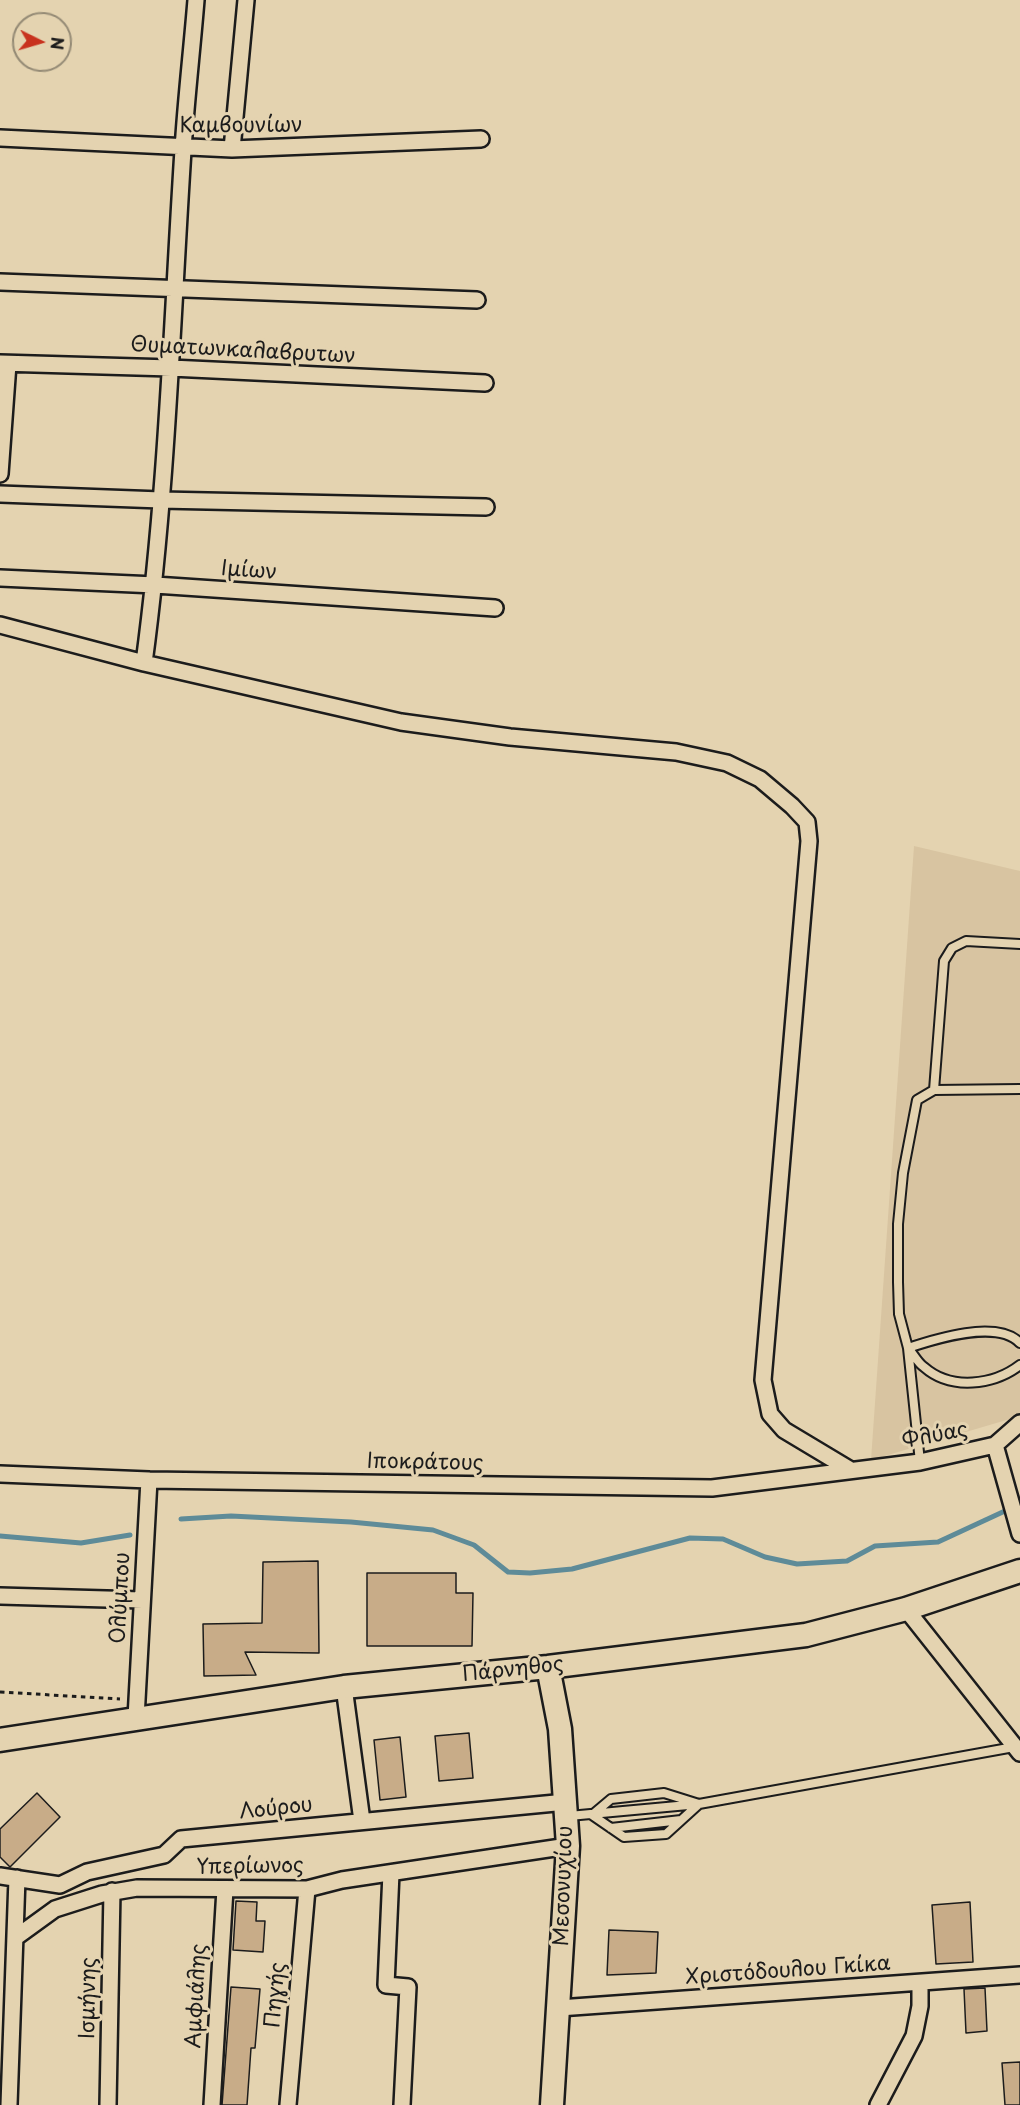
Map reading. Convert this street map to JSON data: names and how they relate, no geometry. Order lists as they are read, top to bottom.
{
  "streets": {
    "main road": ["Πάρνηθος", "Μεσονυχίου"],
    "street": [
      "Καμβουνίων",
      "Θυματωνκαλαβρυτων",
      "Ιμίων",
      "Φλύας",
      "Ιποκράτους",
      "Ολύμπου",
      "Λούρου",
      "Υπερίωνος",
      "Χριστόδουλου Γκίκα",
      "Πηγής",
      "Αμφιάλης",
      "Ισμήνης"
    ]
  },
  "crossings": [
    ["Φλύας", "Ιποκράτους"],
    ["Ιποκράτους", "Ολύμπου"],
    ["Ολύμπου", "Πάρνηθος"],
    ["Πάρνηθος", "Μεσονυχίου"],
    ["Λούρου", "Μεσονυχίου"],
    ["Υπερίωνος", "Μεσονυχίου"],
    ["Υπερίωνος", "Πηγής"],
    ["Υπερίωνος", "Αμφιάλης"],
    ["Υπερίωνος", "Ισμήνης"],
    ["Μεσονυχίου", "Χριστόδουλου Γκίκα"]
  ],
  "north": "right"
}
